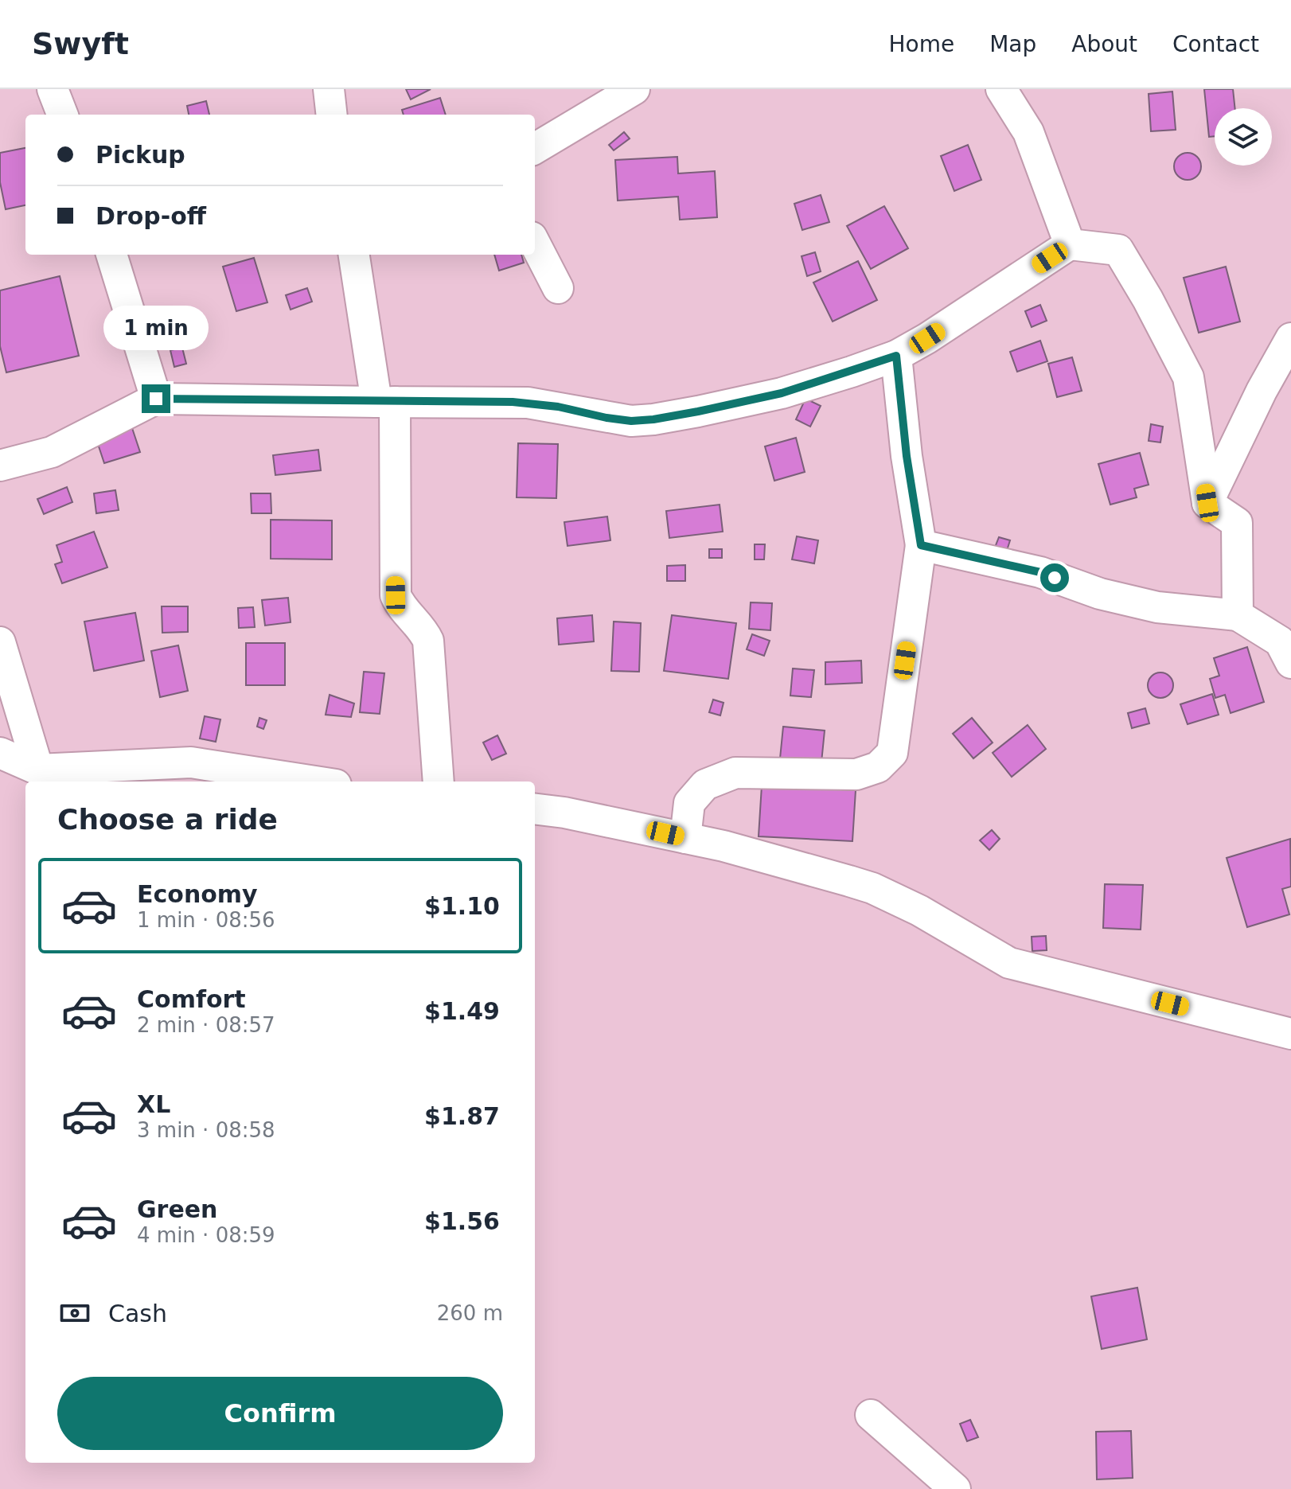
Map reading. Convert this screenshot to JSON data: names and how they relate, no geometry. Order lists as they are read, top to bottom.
{
  "page": {
    "header": "Swyft",
    "nav": [
      "Home",
      "Map",
      "About",
      "Contact"
    ],
    "banner": ["Pickup", "Drop-off"],
    "bubble": "1 min",
    "heading": "Choose a ride",
    "list": [
      {
        "name": "Economy",
        "note": "1 min · 08:56",
        "value": "$1.10"
      },
      {
        "name": "Comfort",
        "note": "2 min · 08:57",
        "value": "$1.49"
      },
      {
        "name": "XL",
        "note": "3 min · 08:58",
        "value": "$1.87"
      },
      {
        "name": "Green",
        "note": "4 min · 08:59",
        "value": "$1.56"
      }
    ],
    "pay": ["Cash", "260 m"],
    "buttons": "Confirm"
  }
}
